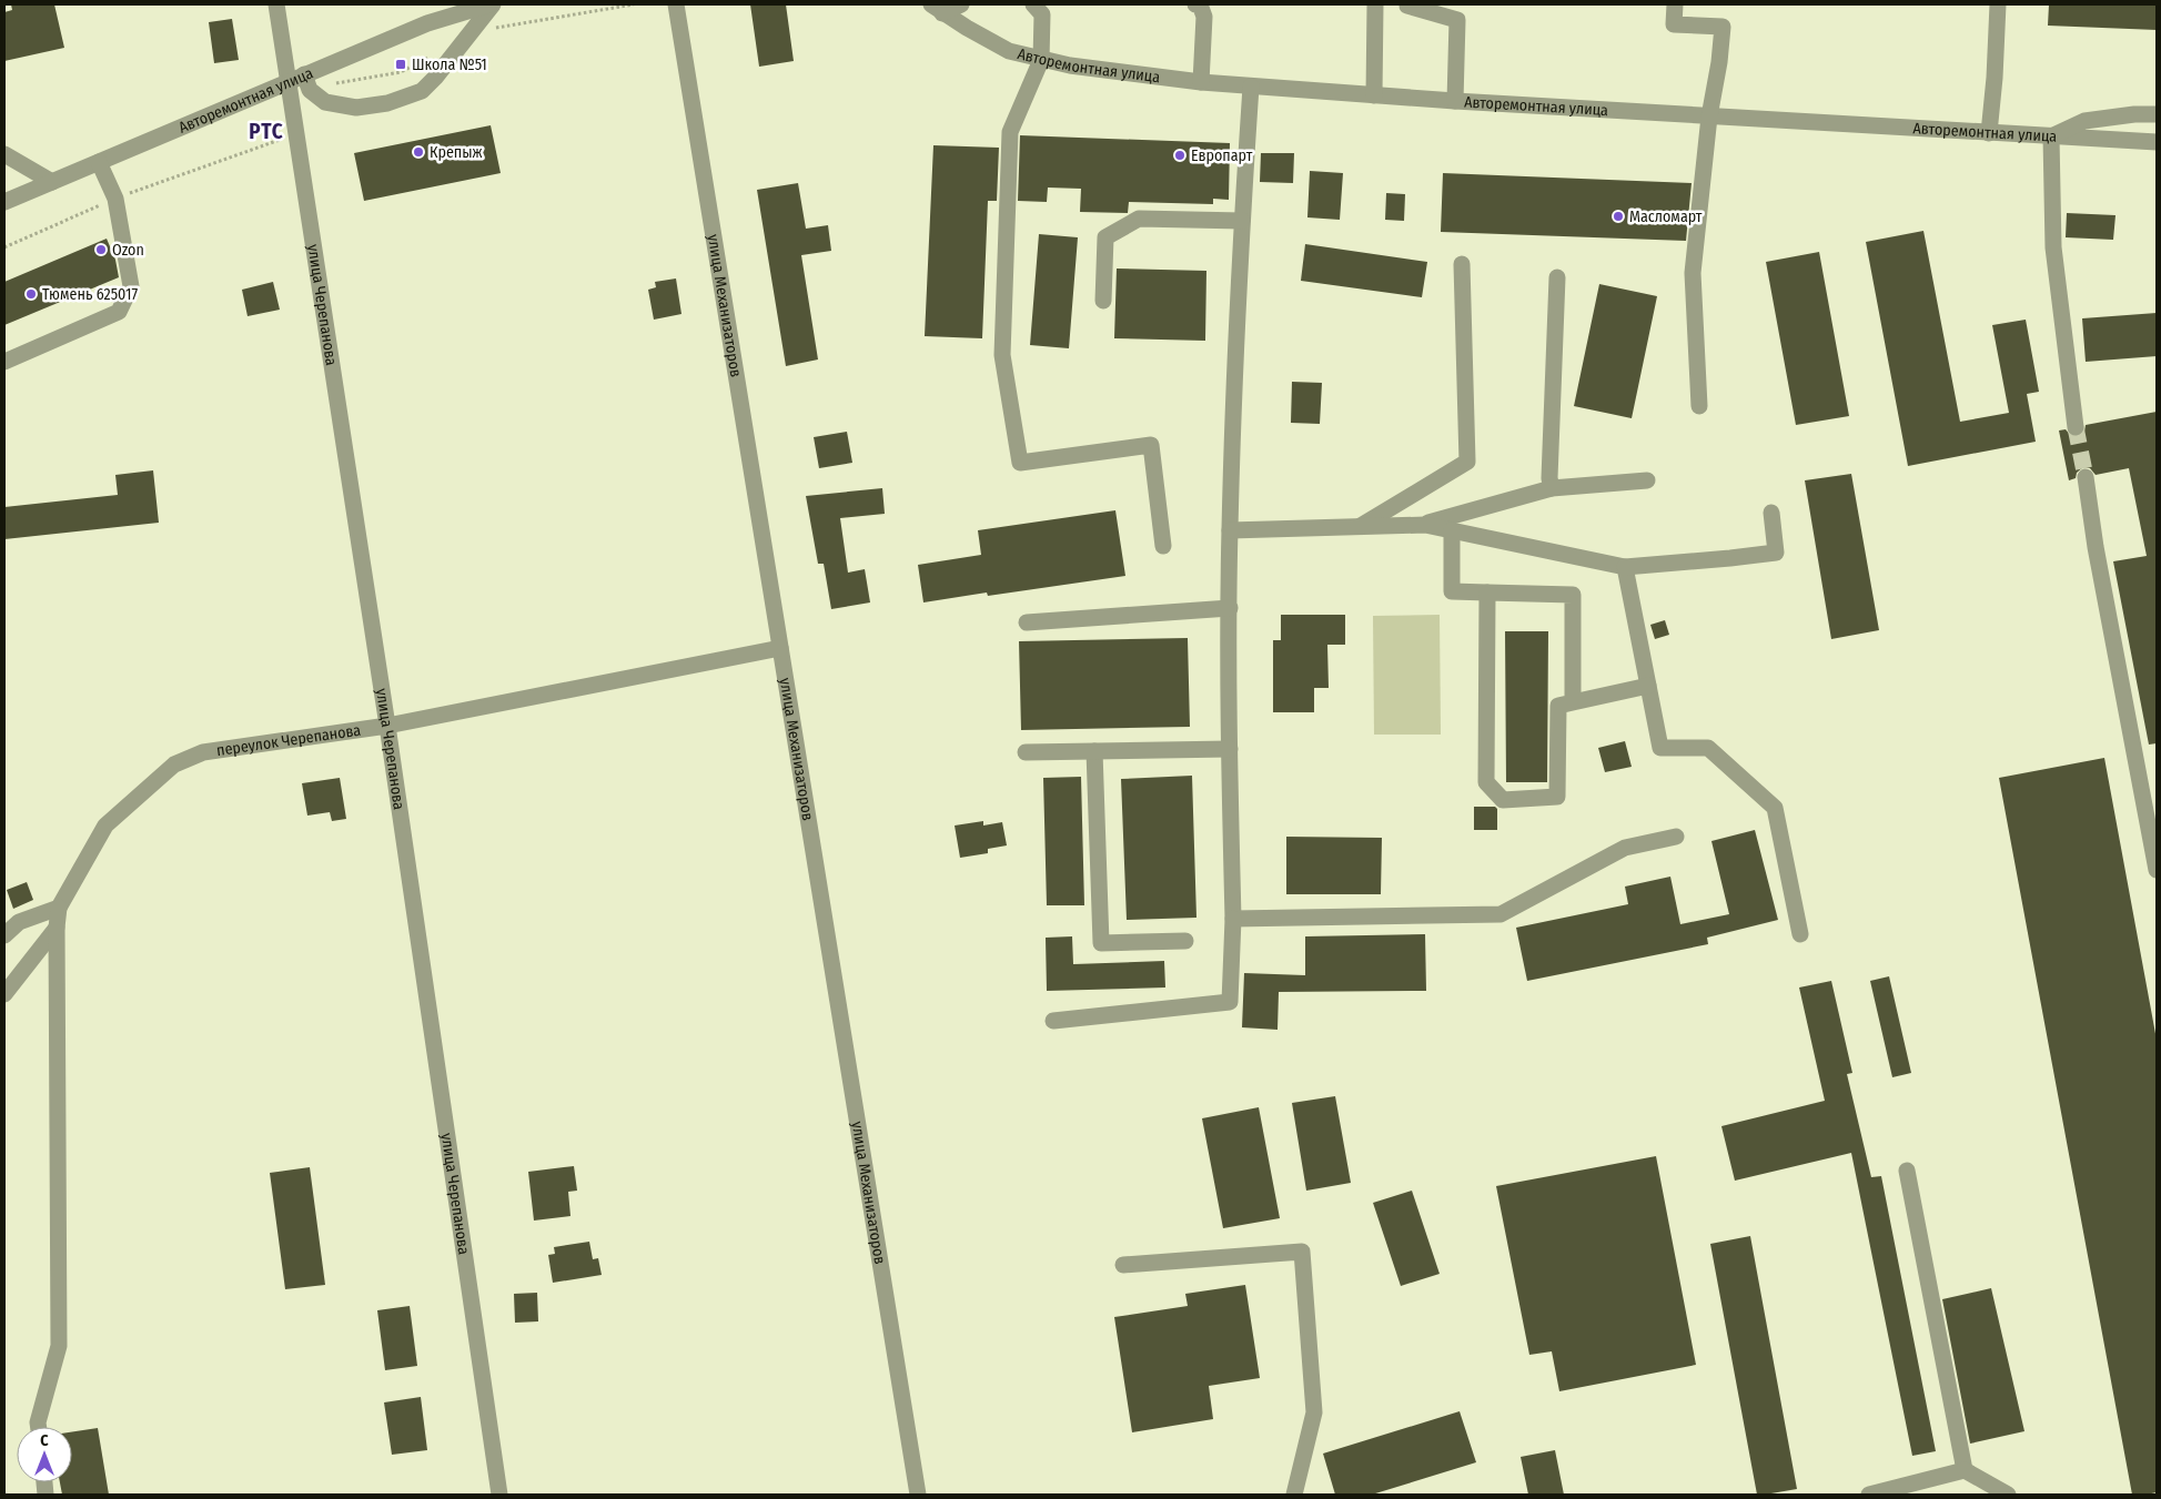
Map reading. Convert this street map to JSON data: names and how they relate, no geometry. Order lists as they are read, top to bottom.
{
  "streets": {
    "street": [
      "Авторемонтная улица",
      "улица Черепанова",
      "улица Механизаторов",
      "переулок Черепанова"
    ]
  },
  "crossings": [
    ["Авторемонтная улица", "улица Черепанова"],
    ["улица Черепанова", "переулок Черепанова"],
    ["улица Механизаторов", "переулок Черепанова"]
  ],
  "districts": ["РТС"],
  "places": {
    "transit": ["Школа №51"],
    "other": [
      "Крепыж",
      "Европарт",
      "Масломарт",
      "Ozon",
      "Тюмень 625017"
    ]
  },
  "north": "top"
}
